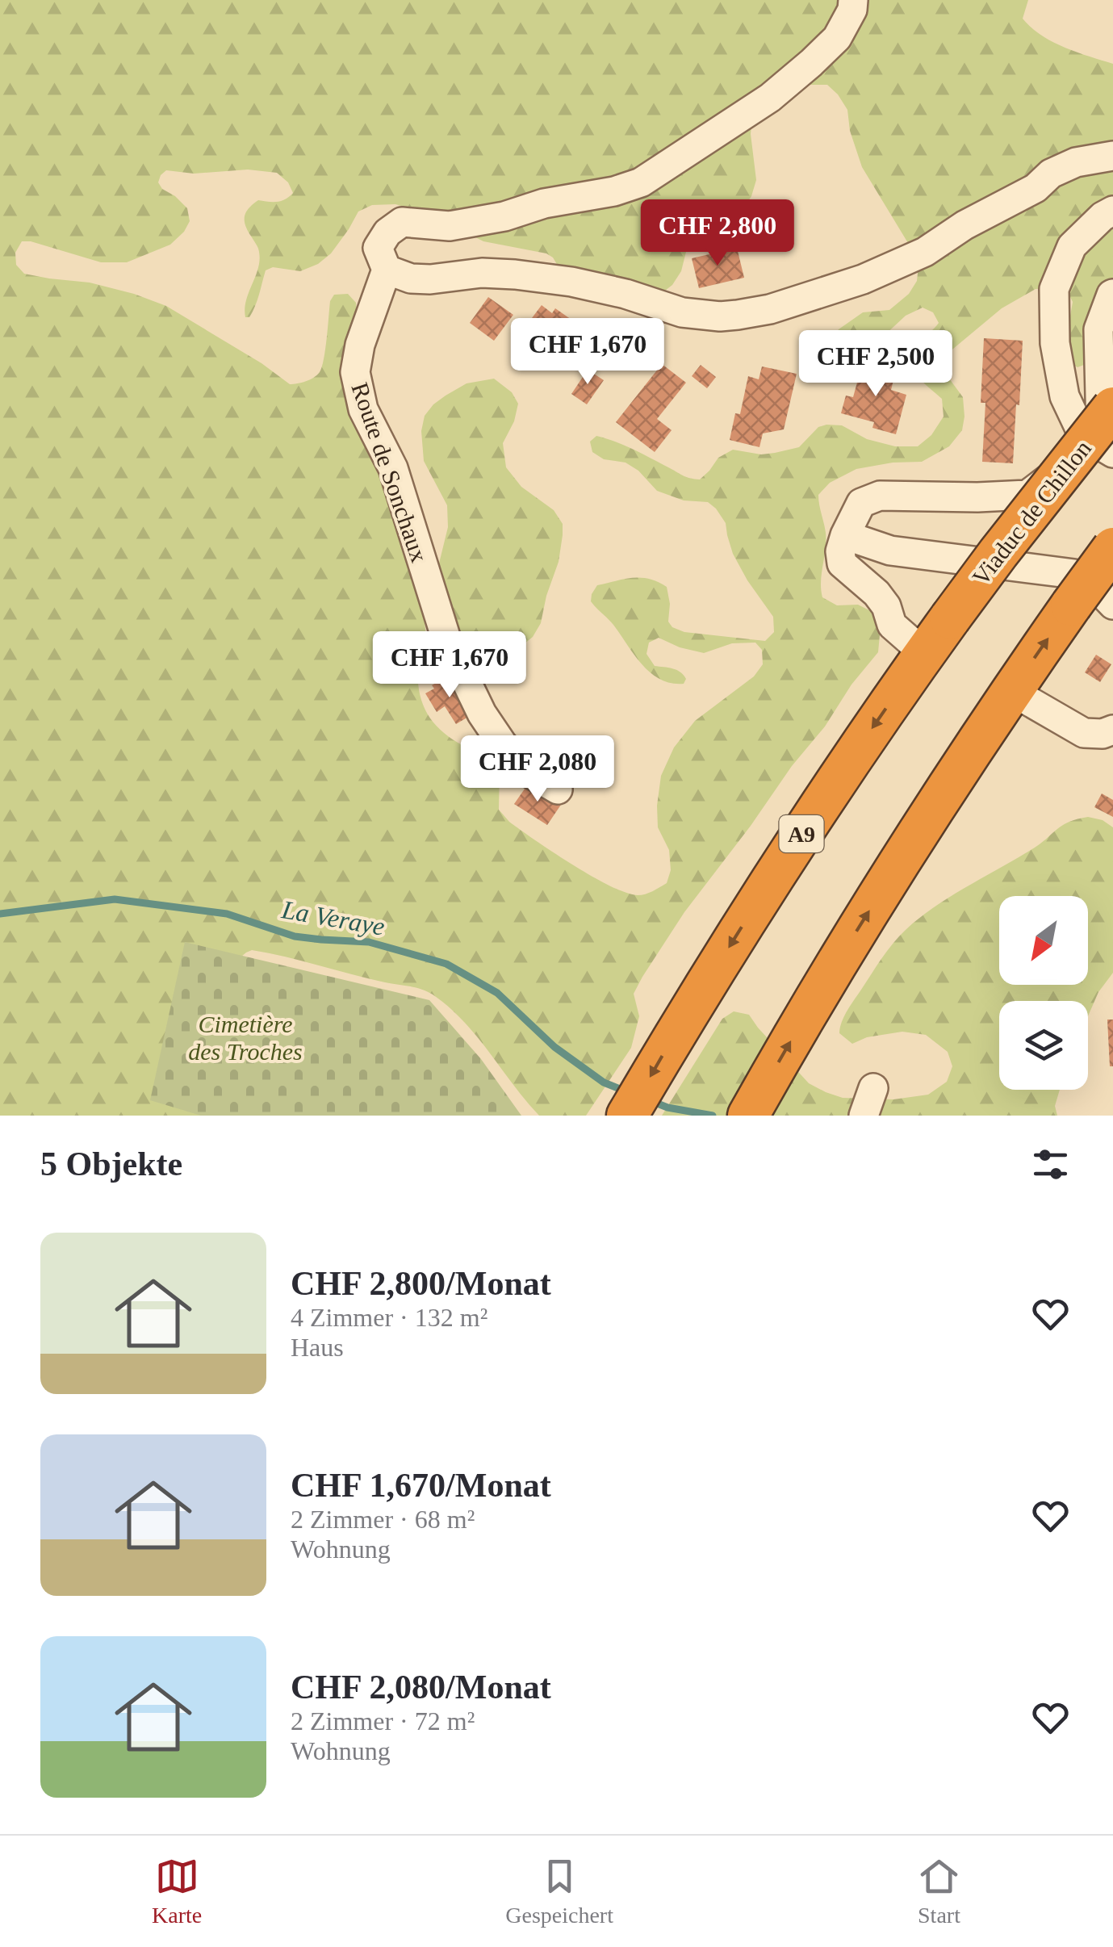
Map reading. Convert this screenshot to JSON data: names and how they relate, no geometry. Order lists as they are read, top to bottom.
{
  "streets": {
    "highway": ["Viaduc de Chillon", "A9"],
    "street": ["Route de Sonchaux"]
  },
  "crossings": [
    ["Viaduc de Chillon", "A9"]
  ],
  "water": ["La Veraye"],
  "parks": ["Cimetière des Troches"],
  "north": "bottom left",
  "page": {
    "price": [
      "CHF 2,800",
      "CHF 1,670",
      "CHF 2,500",
      "CHF 1,670",
      "CHF 2,080"
    ],
    "heading": "5 Objekte",
    "list": [
      {
        "name": "CHF 2,800/Monat",
        "note": "4 Zimmer · 132 m² · Haus"
      },
      {
        "name": "CHF 1,670/Monat",
        "note": "2 Zimmer · 68 m² · Wohnung"
      },
      {
        "name": "CHF 2,080/Monat",
        "note": "2 Zimmer · 72 m² · Wohnung"
      }
    ],
    "tabs": ["Karte", "Gespeichert", "Start"]
  }
}
